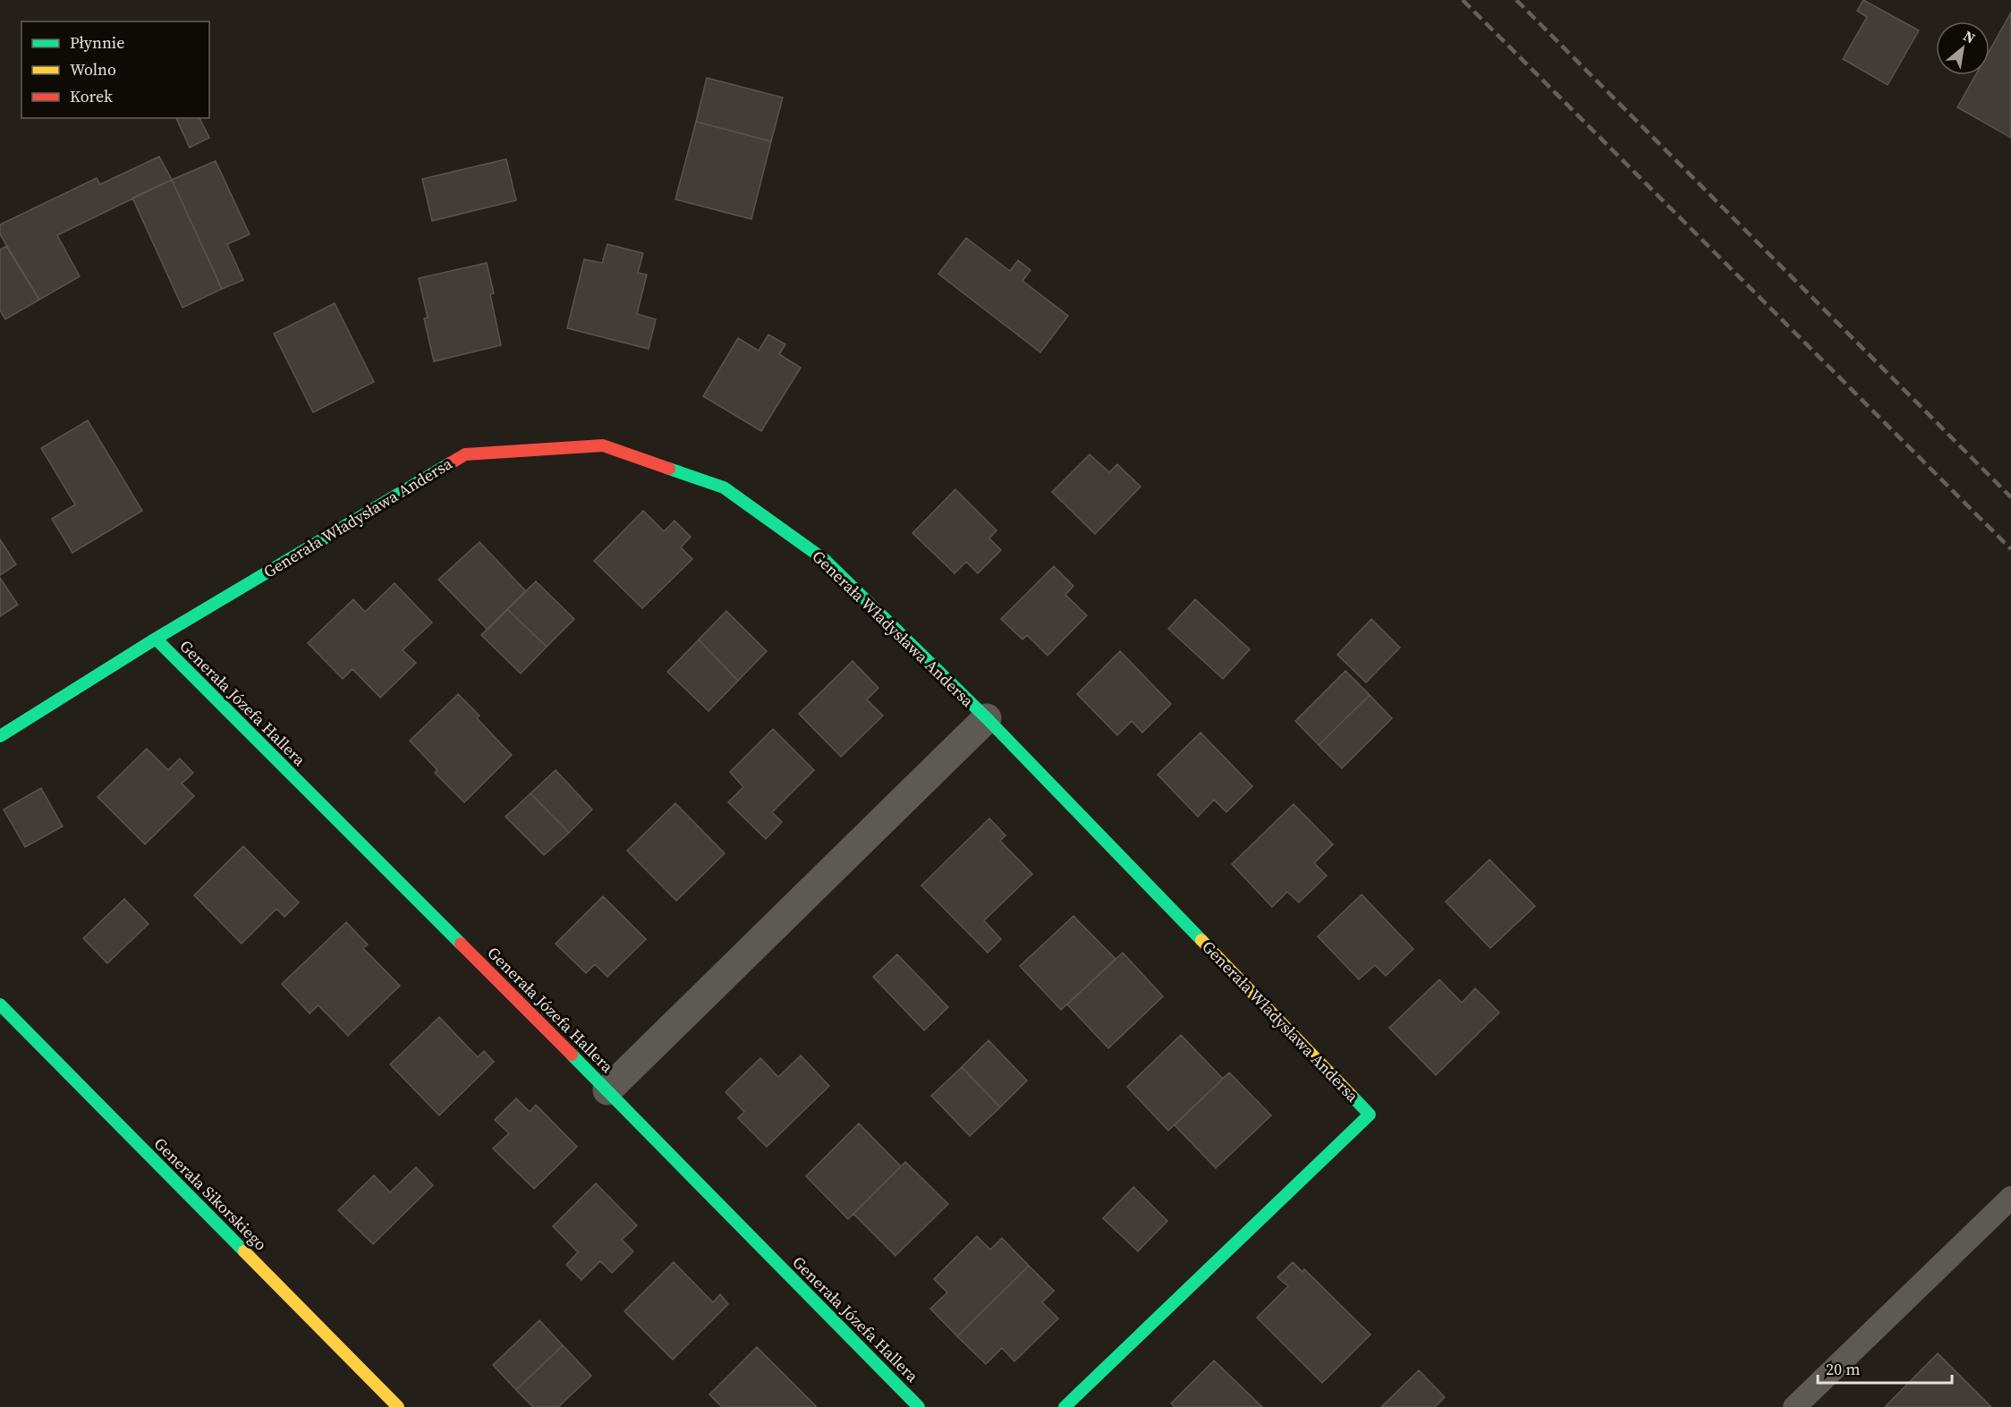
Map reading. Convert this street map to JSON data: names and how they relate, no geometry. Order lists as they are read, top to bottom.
{
  "streets": {
    "street": ["Generała Władysława Andersa", "Generała Józefa Hallera", "Generała Sikorskiego"]
  },
  "crossings": [
    ["Generała Władysława Andersa", "Generała Józefa Hallera"]
  ],
  "legend": ["Płynnie", "Wolno", "Korek"],
  "scale_bar": "20 m",
  "north": "top right"
}
